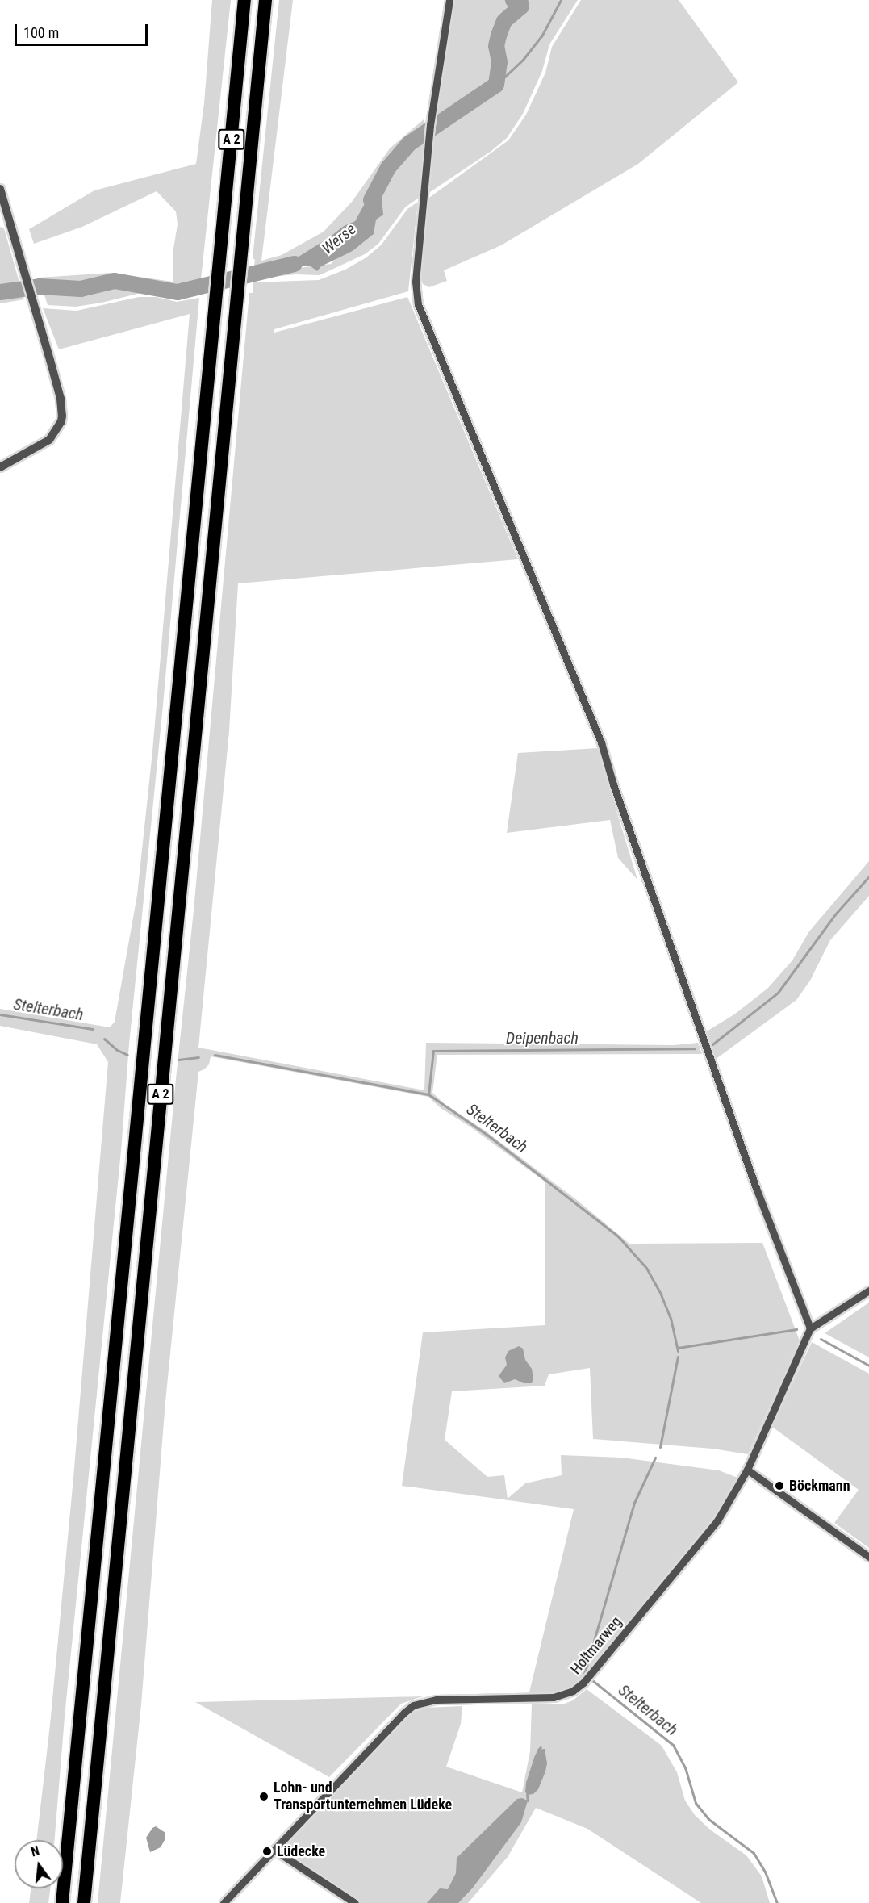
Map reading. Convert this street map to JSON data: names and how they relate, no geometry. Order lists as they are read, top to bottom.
{
  "streets": {
    "highway": ["A 2"],
    "street": ["Holtmarweg"]
  },
  "water": ["Werse", "Stelterbach", "Deipenbach"],
  "places": ["Böckmann", "Lohn- und Transportunternehmen Lüdeke", "Lüdecke"],
  "scale_bar": "100 m",
  "north": "top"
}
